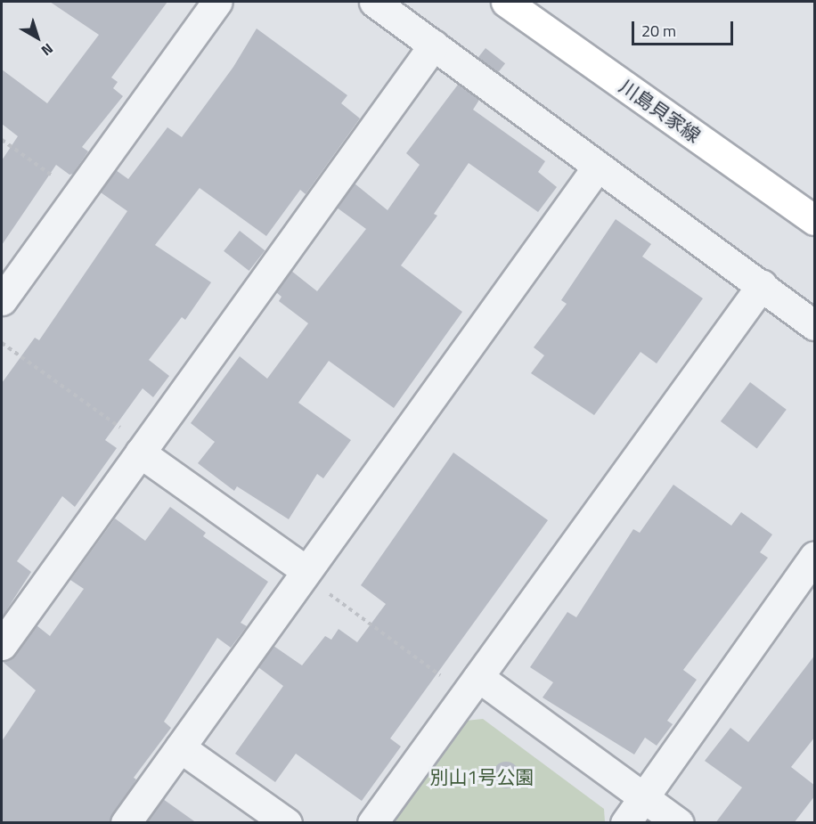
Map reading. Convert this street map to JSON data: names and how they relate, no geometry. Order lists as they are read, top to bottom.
{
  "streets": {
    "main road": ["川島貝家線"]
  },
  "parks": ["別山1号公園"],
  "scale_bar": "20 m",
  "north": "bottom right"
}
